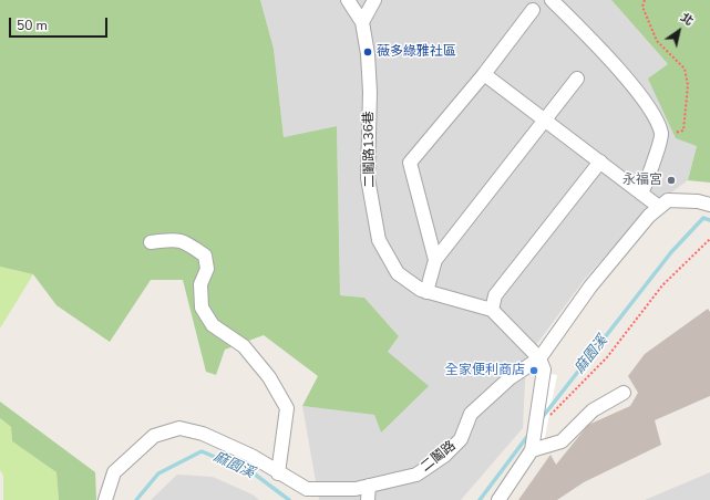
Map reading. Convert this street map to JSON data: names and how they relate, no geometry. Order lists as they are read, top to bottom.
{
  "streets": {
    "street": ["二鬮路136巷", "二鬮路"]
  },
  "water": ["麻園溪"],
  "places": ["薇多綠雅社區", "永福宮", "全家便利商店"],
  "scale_bar": "50 m",
  "north": "top right"
}
